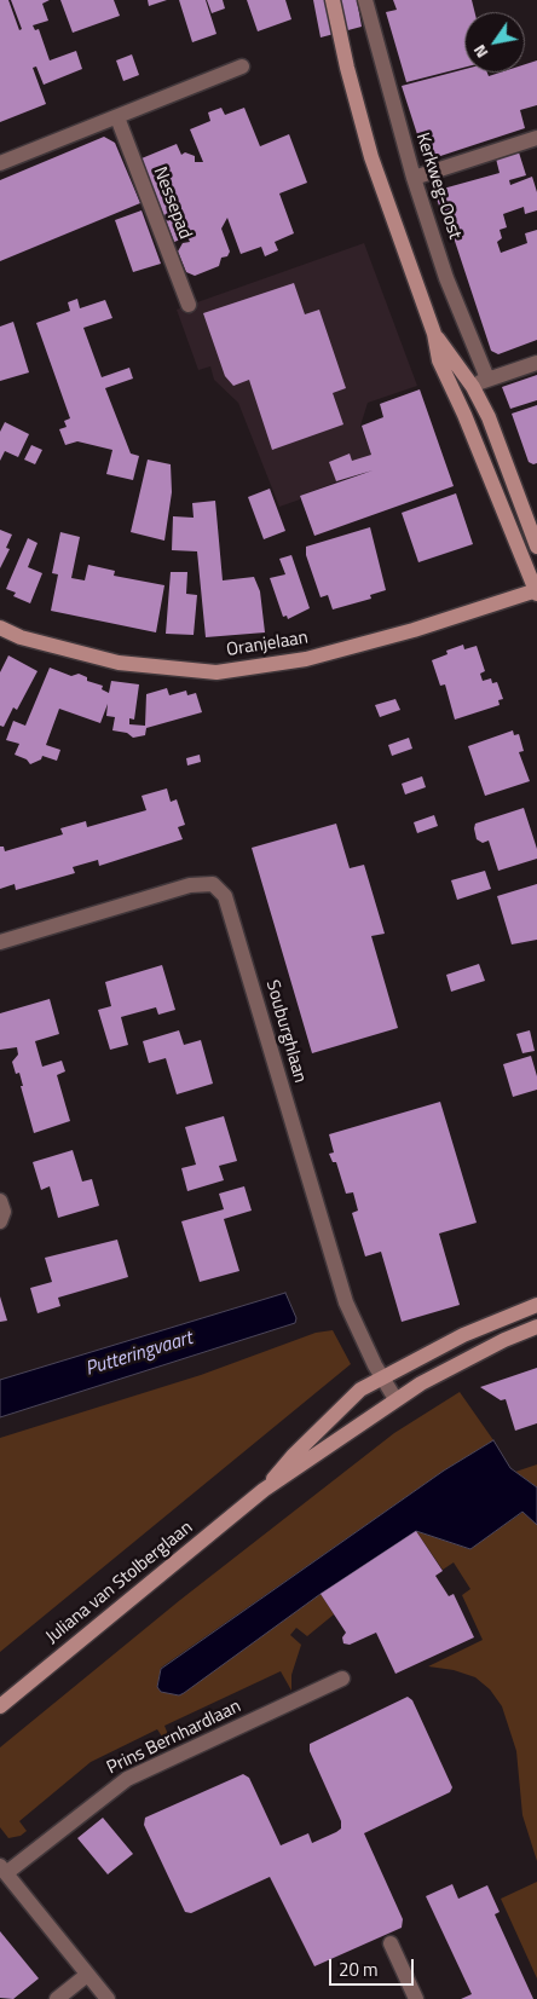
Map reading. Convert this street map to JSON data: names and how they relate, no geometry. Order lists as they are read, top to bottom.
{
  "streets": {
    "main road": ["Oranjelaan", "Juliana van Stolberglaan"],
    "street": [
      "Kerkweg-Oost",
      "Nessepad",
      "Souburghlaan",
      "Prins Bernhardlaan"
    ]
  },
  "crossings": [
    ["Souburghlaan", "Juliana van Stolberglaan"]
  ],
  "water": ["Putteringvaart"],
  "scale_bar": "20 m",
  "north": "bottom left"
}
